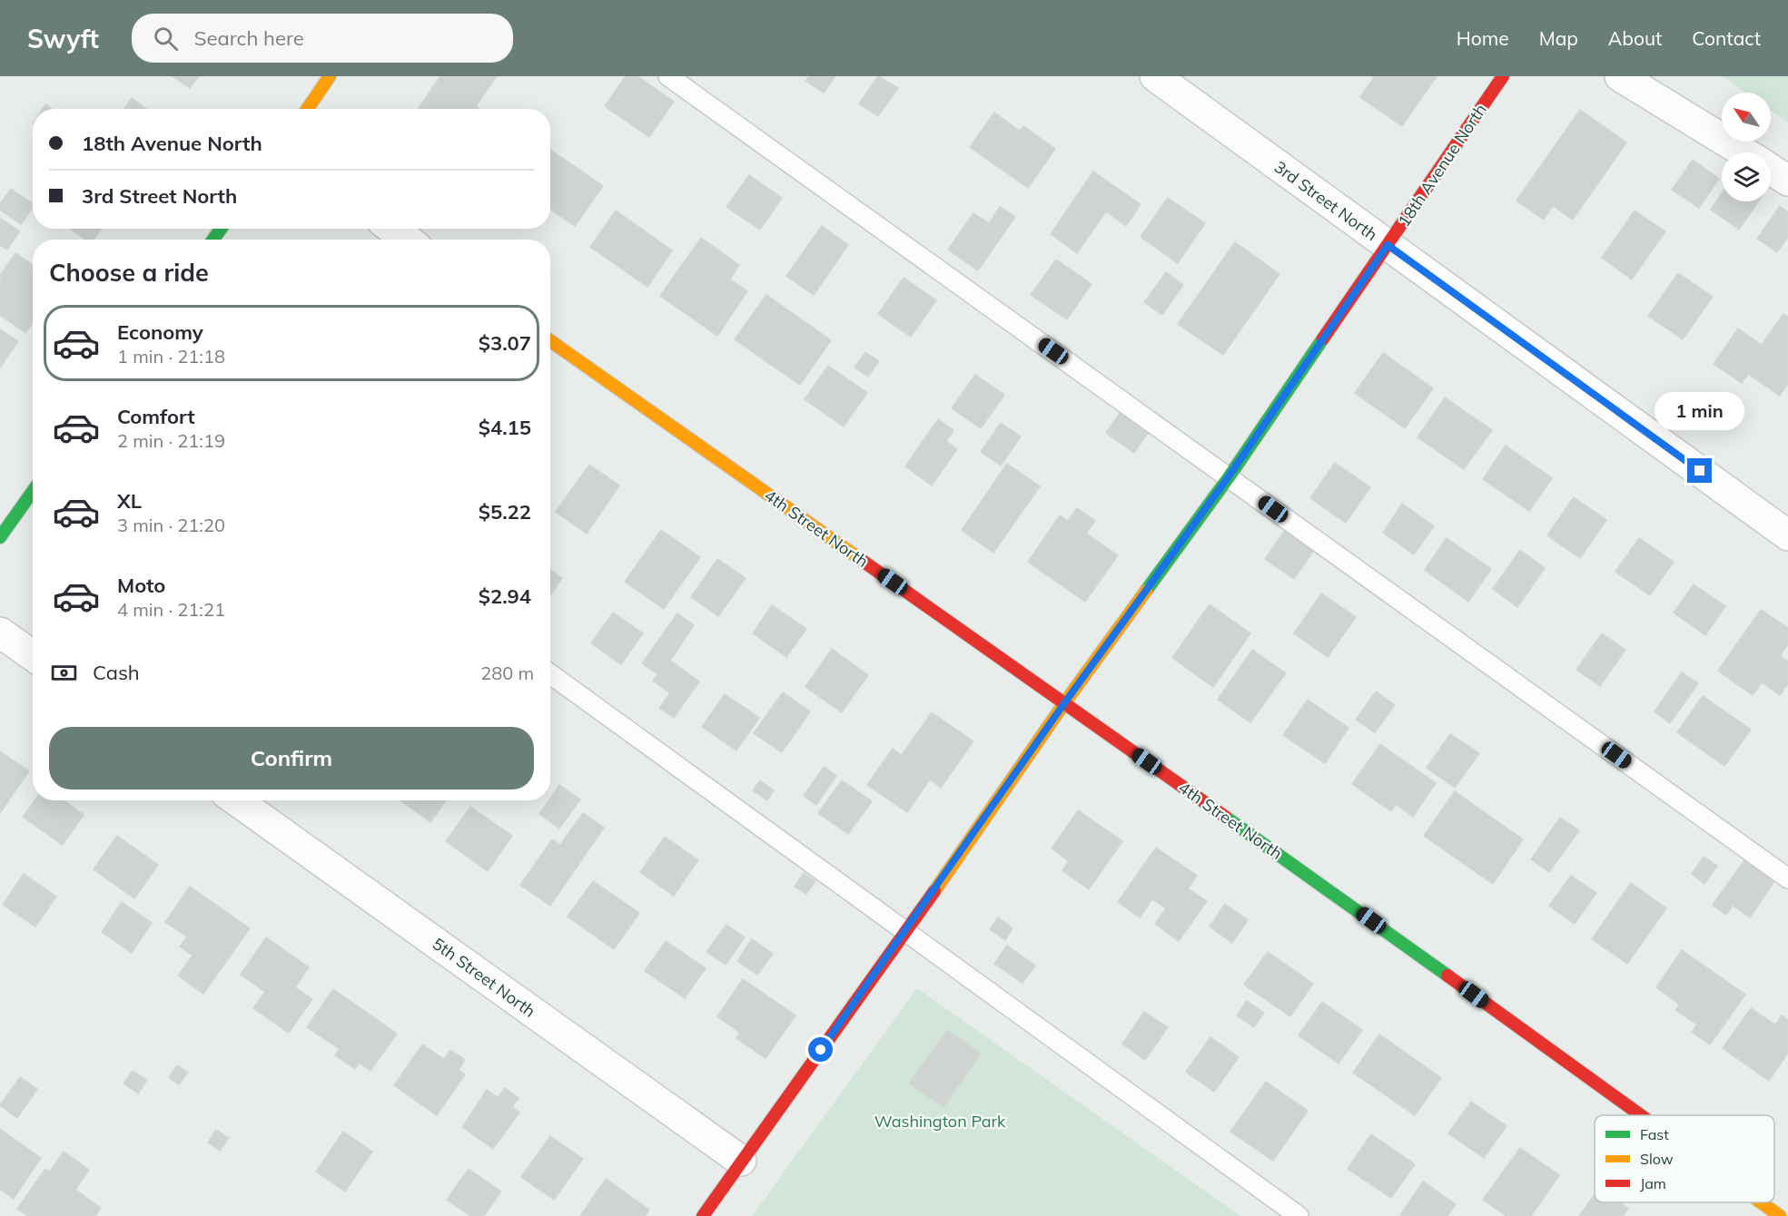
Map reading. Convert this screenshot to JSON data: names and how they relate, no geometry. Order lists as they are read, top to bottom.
{
  "streets": {
    "street": [
      "18th Avenue North",
      "3rd Street North",
      "4th Street North",
      "5th Street North"
    ]
  },
  "crossings": [
    ["18th Avenue North", "3rd Street North"],
    ["18th Avenue North", "4th Street North"],
    ["18th Avenue North", "5th Street North"]
  ],
  "parks": ["Washington Park"],
  "legend": ["Fast", "Slow", "Jam"],
  "north": "top left",
  "page": {
    "header": "Swyft",
    "search": "Search here",
    "nav": [
      "Home",
      "Map",
      "About",
      "Contact"
    ],
    "banner": ["18th Avenue North", "3rd Street North"],
    "heading": "Choose a ride",
    "list": [
      {
        "name": "Economy",
        "note": "1 min · 21:18",
        "value": "$3.07"
      },
      {
        "name": "Comfort",
        "note": "2 min · 21:19",
        "value": "$4.15"
      },
      {
        "name": "XL",
        "note": "3 min · 21:20",
        "value": "$5.22"
      },
      {
        "name": "Moto",
        "note": "4 min · 21:21",
        "value": "$2.94"
      }
    ],
    "bubble": "1 min",
    "pay": ["Cash", "280 m"],
    "buttons": "Confirm"
  }
}
